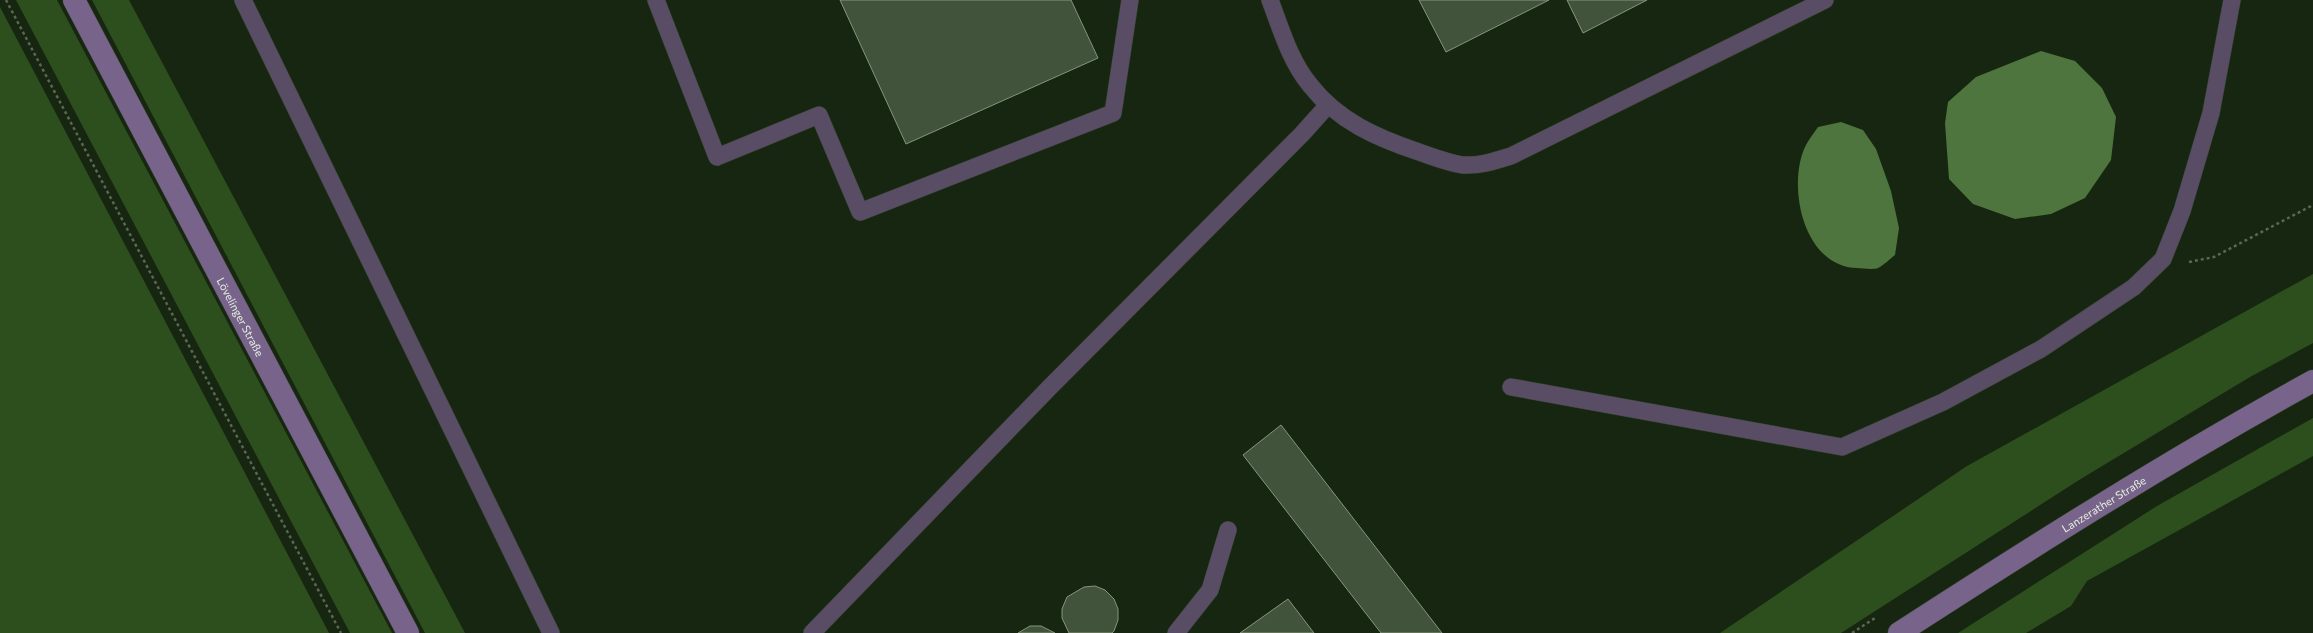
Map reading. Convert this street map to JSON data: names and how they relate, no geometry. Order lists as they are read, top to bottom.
{
  "streets": {
    "street": ["Lövelinger Straße", "Lanzerather Straße"]
  }
}
